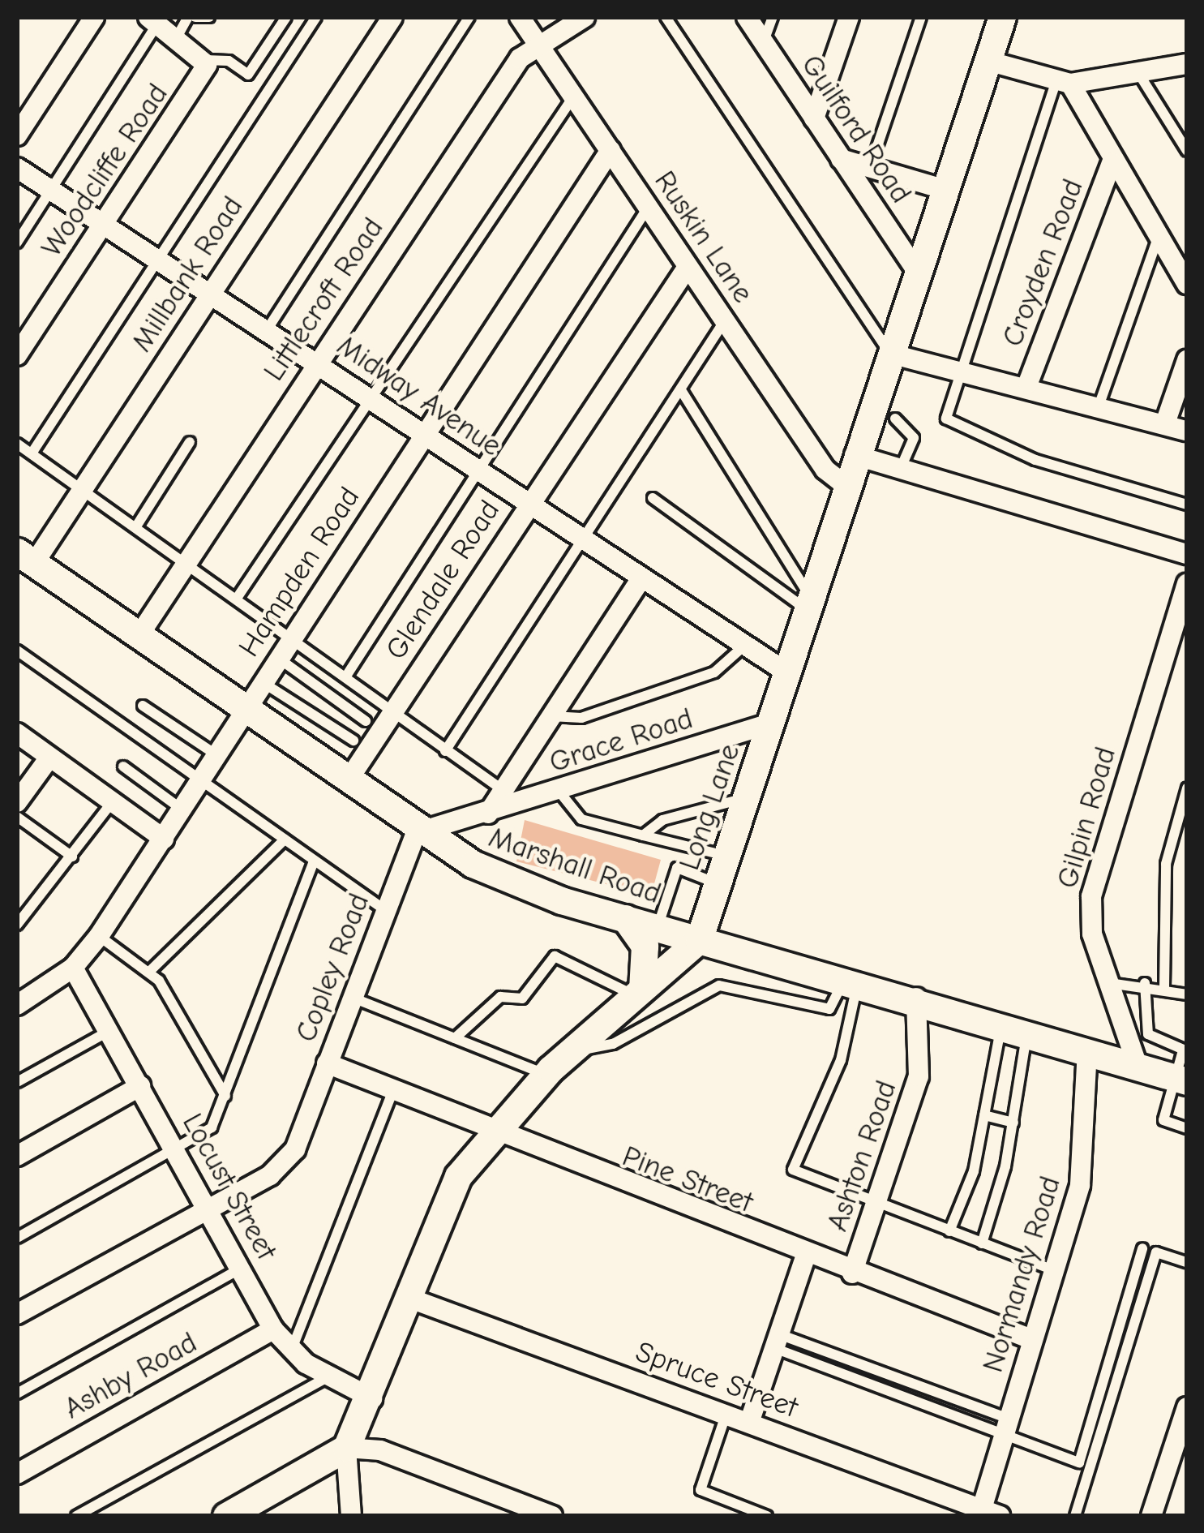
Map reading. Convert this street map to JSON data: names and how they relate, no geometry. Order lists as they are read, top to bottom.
{
  "streets": {
    "street": [
      "Guilford Road",
      "Woodcliffe Road",
      "Ruskin Lane",
      "Croyden Road",
      "Millbank Road",
      "Littlecroft Road",
      "Midway Avenue",
      "Hampden Road",
      "Glendale Road",
      "Grace Road",
      "Long Lane",
      "Gilpin Road",
      "Marshall Road",
      "Copley Road",
      "Ashton Road",
      "Pine Street",
      "Locust Street",
      "Normandy Road",
      "Ashby Road",
      "Spruce Street"
    ]
  },
  "crossings": [
    ["Guilford Road", "Long Lane"],
    ["Woodcliffe Road", "Midway Avenue"],
    ["Ruskin Lane", "Littlecroft Road"],
    ["Ruskin Lane", "Hampden Road"],
    ["Ruskin Lane", "Glendale Road"],
    ["Ruskin Lane", "Long Lane"],
    ["Millbank Road", "Midway Avenue"],
    ["Millbank Road", "Marshall Road"],
    ["Littlecroft Road", "Midway Avenue"],
    ["Littlecroft Road", "Marshall Road"],
    ["Midway Avenue", "Hampden Road"],
    ["Midway Avenue", "Glendale Road"],
    ["Midway Avenue", "Long Lane"],
    ["Hampden Road", "Marshall Road"],
    ["Hampden Road", "Locust Street"],
    ["Glendale Road", "Marshall Road"],
    ["Grace Road", "Long Lane"],
    ["Long Lane", "Marshall Road"],
    ["Gilpin Road", "Marshall Road"],
    ["Marshall Road", "Copley Road"],
    ["Marshall Road", "Ashton Road"],
    ["Marshall Road", "Normandy Road"],
    ["Copley Road", "Pine Street"],
    ["Copley Road", "Locust Street"],
    ["Ashton Road", "Pine Street"],
    ["Ashton Road", "Spruce Street"],
    ["Pine Street", "Normandy Road"],
    ["Locust Street", "Ashby Road"],
    ["Normandy Road", "Spruce Street"]
  ]
}
